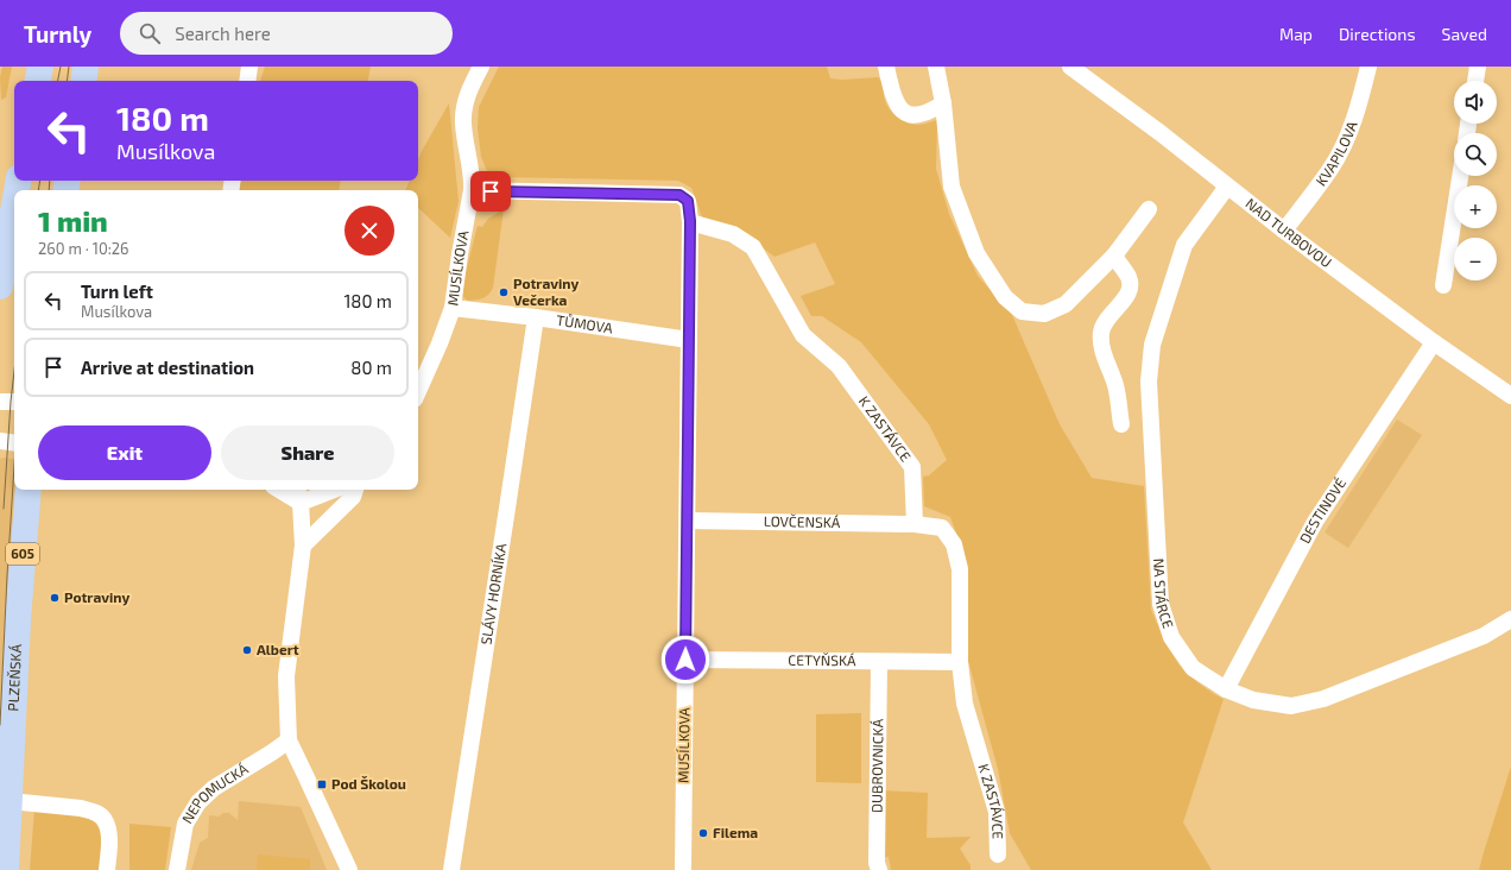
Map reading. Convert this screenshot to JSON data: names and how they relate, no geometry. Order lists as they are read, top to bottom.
{
  "streets": {
    "main road": ["605", "PLZEŇSKÁ"],
    "street": [
      "KVAPILOVA",
      "NAD TURBOVOU",
      "MUSÍLKOVA",
      "TŮMOVA",
      "K ZASTÁVCE",
      "DESTINOVÉ",
      "LOVČENSKÁ",
      "NA STÁRCE",
      "SLÁVY HORNÍKA",
      "CETYŇSKÁ",
      "DUBROVNICKÁ",
      "NEPOMUCKÁ"
    ]
  },
  "crossings": [
    ["KVAPILOVA", "NAD TURBOVOU"],
    ["NAD TURBOVOU", "DESTINOVÉ"],
    ["NAD TURBOVOU", "NA STÁRCE"],
    ["MUSÍLKOVA", "TŮMOVA"],
    ["MUSÍLKOVA", "K ZASTÁVCE"],
    ["MUSÍLKOVA", "LOVČENSKÁ"],
    ["MUSÍLKOVA", "CETYŇSKÁ"],
    ["TŮMOVA", "SLÁVY HORNÍKA"],
    ["K ZASTÁVCE", "LOVČENSKÁ"],
    ["K ZASTÁVCE", "CETYŇSKÁ"],
    ["DESTINOVÉ", "NA STÁRCE"],
    ["CETYŇSKÁ", "DUBROVNICKÁ"]
  ],
  "places": {
    "other": [
      "Potraviny Večerka",
      "Potraviny",
      "Albert",
      "Filema"
    ],
    "transit": ["Pod Školou"]
  },
  "page": {
    "header": "Turnly",
    "search": "Search here",
    "nav": ["Map", "Directions", "Saved"],
    "map_buttons": ["+", "−"],
    "turn": ["180 m", "Musílkova"],
    "heading": ["1 min", "260 m · 10:26"],
    "list": [
      {
        "name": "Turn left",
        "note": "Musílkova",
        "value": "180 m"
      },
      {
        "name": "Arrive at destination",
        "value": "80 m"
      }
    ],
    "buttons": ["Exit", "Share"]
  }
}
